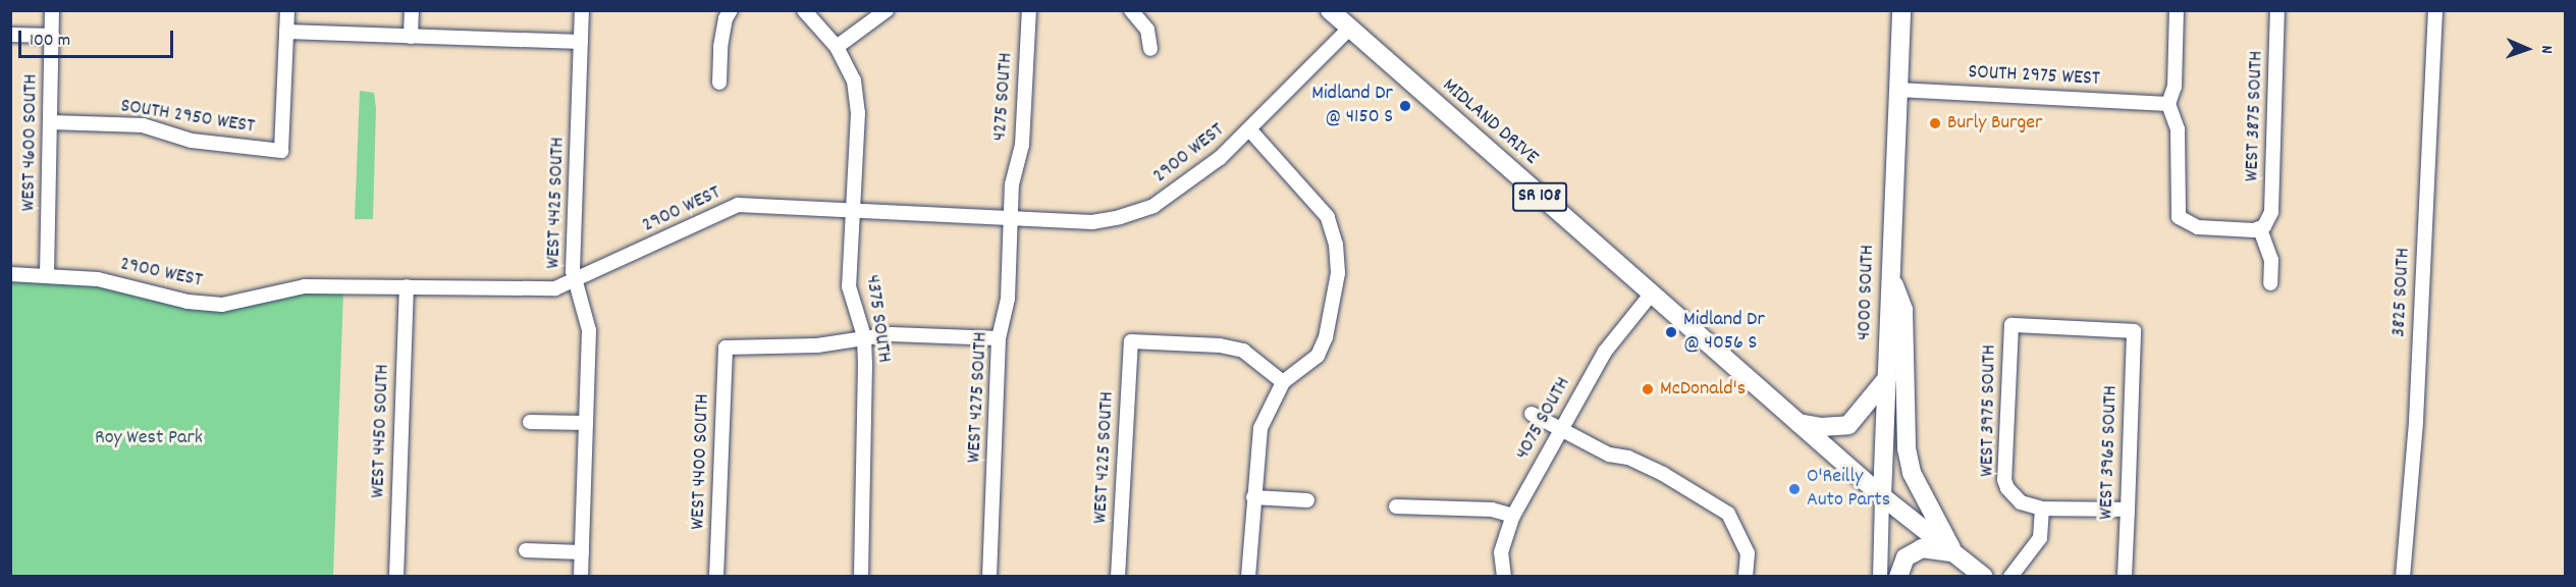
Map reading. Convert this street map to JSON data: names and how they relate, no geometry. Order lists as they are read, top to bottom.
{
  "streets": {
    "main road": ["MIDLAND DRIVE", "SR 108", "4000 SOUTH"],
    "street": [
      "SOUTH 2975 WEST",
      "4275 SOUTH",
      "WEST 3875 SOUTH",
      "SOUTH 2950 WEST",
      "WEST 4600 SOUTH",
      "2900 WEST",
      "WEST 4425 SOUTH",
      "3825 SOUTH",
      "4375 SOUTH",
      "WEST 4275 SOUTH",
      "WEST 3975 SOUTH",
      "4075 SOUTH",
      "WEST 4450 SOUTH",
      "WEST 3965 SOUTH",
      "WEST 4225 SOUTH",
      "WEST 4400 SOUTH"
    ]
  },
  "crossings": [
    ["SOUTH 2975 WEST", "4000 SOUTH"],
    ["4275 SOUTH", "WEST 4275 SOUTH"],
    ["SOUTH 2950 WEST", "WEST 4600 SOUTH"],
    ["MIDLAND DRIVE", "2900 WEST"],
    ["MIDLAND DRIVE", "4000 SOUTH"],
    ["MIDLAND DRIVE", "4075 SOUTH"],
    ["WEST 4600 SOUTH", "2900 WEST"],
    ["2900 WEST", "WEST 4425 SOUTH"],
    ["2900 WEST", "4375 SOUTH"],
    ["2900 WEST", "WEST 4275 SOUTH"],
    ["2900 WEST", "WEST 4450 SOUTH"],
    ["4375 SOUTH", "WEST 4400 SOUTH"],
    ["WEST 3975 SOUTH", "WEST 3965 SOUTH"]
  ],
  "parks": ["Roy West Park"],
  "places": [
    "Midland Dr @ 4150 S",
    "Burly Burger",
    "Midland Dr @ 4056 S",
    "McDonald's",
    "O'Reilly Auto Parts"
  ],
  "scale_bar": "100 m",
  "north": "right"
}
